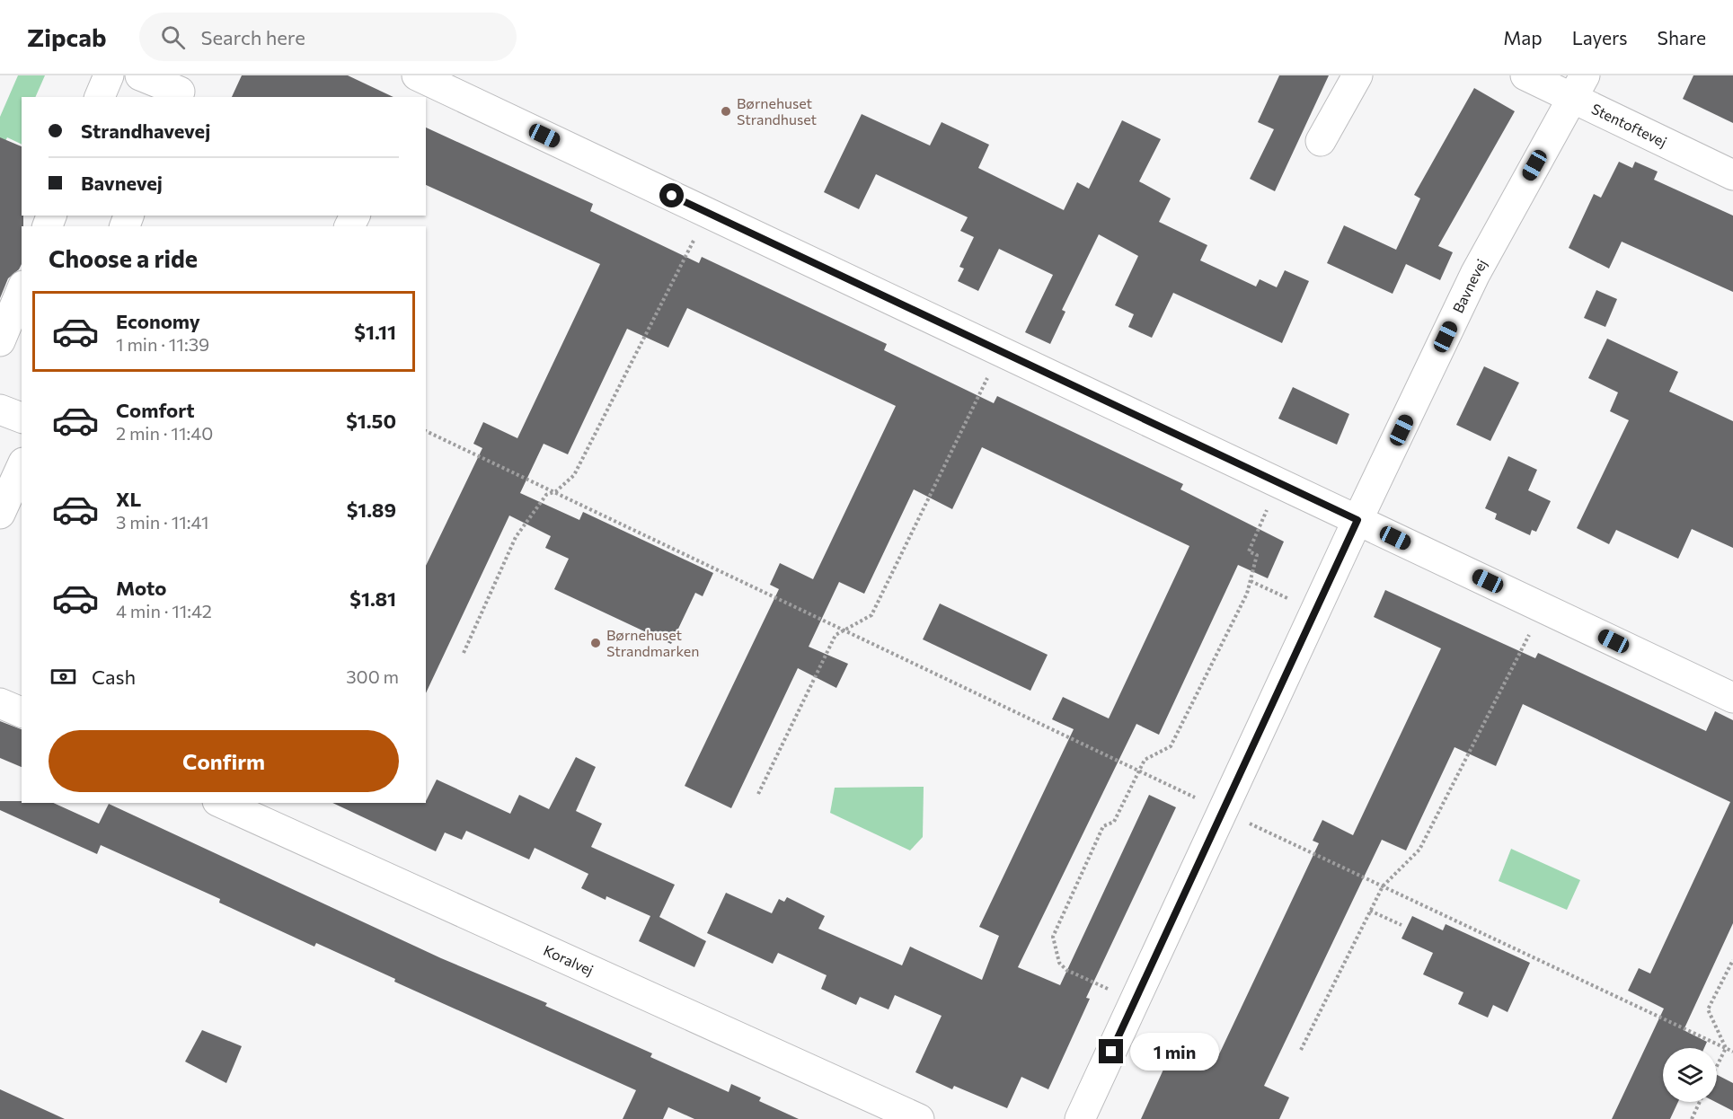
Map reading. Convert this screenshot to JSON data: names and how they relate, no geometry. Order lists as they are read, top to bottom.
{
  "streets": {
    "street": ["Stentoftevej", "Bavnevej", "Koralvej"]
  },
  "crossings": [
    ["Stentoftevej", "Bavnevej"]
  ],
  "places": ["Børnehuset Strandhuset", "Børnehuset Strandmarken"],
  "page": {
    "header": "Zipcab",
    "search": "Search here",
    "nav": ["Map", "Layers", "Share"],
    "banner": ["Strandhavevej", "Bavnevej"],
    "heading": "Choose a ride",
    "list": [
      {
        "name": "Economy",
        "note": "1 min · 11:39",
        "value": "$1.11"
      },
      {
        "name": "Comfort",
        "note": "2 min · 11:40",
        "value": "$1.50"
      },
      {
        "name": "XL",
        "note": "3 min · 11:41",
        "value": "$1.89"
      },
      {
        "name": "Moto",
        "note": "4 min · 11:42",
        "value": "$1.81"
      }
    ],
    "pay": ["Cash", "300 m"],
    "buttons": "Confirm",
    "bubble": "1 min"
  }
}
